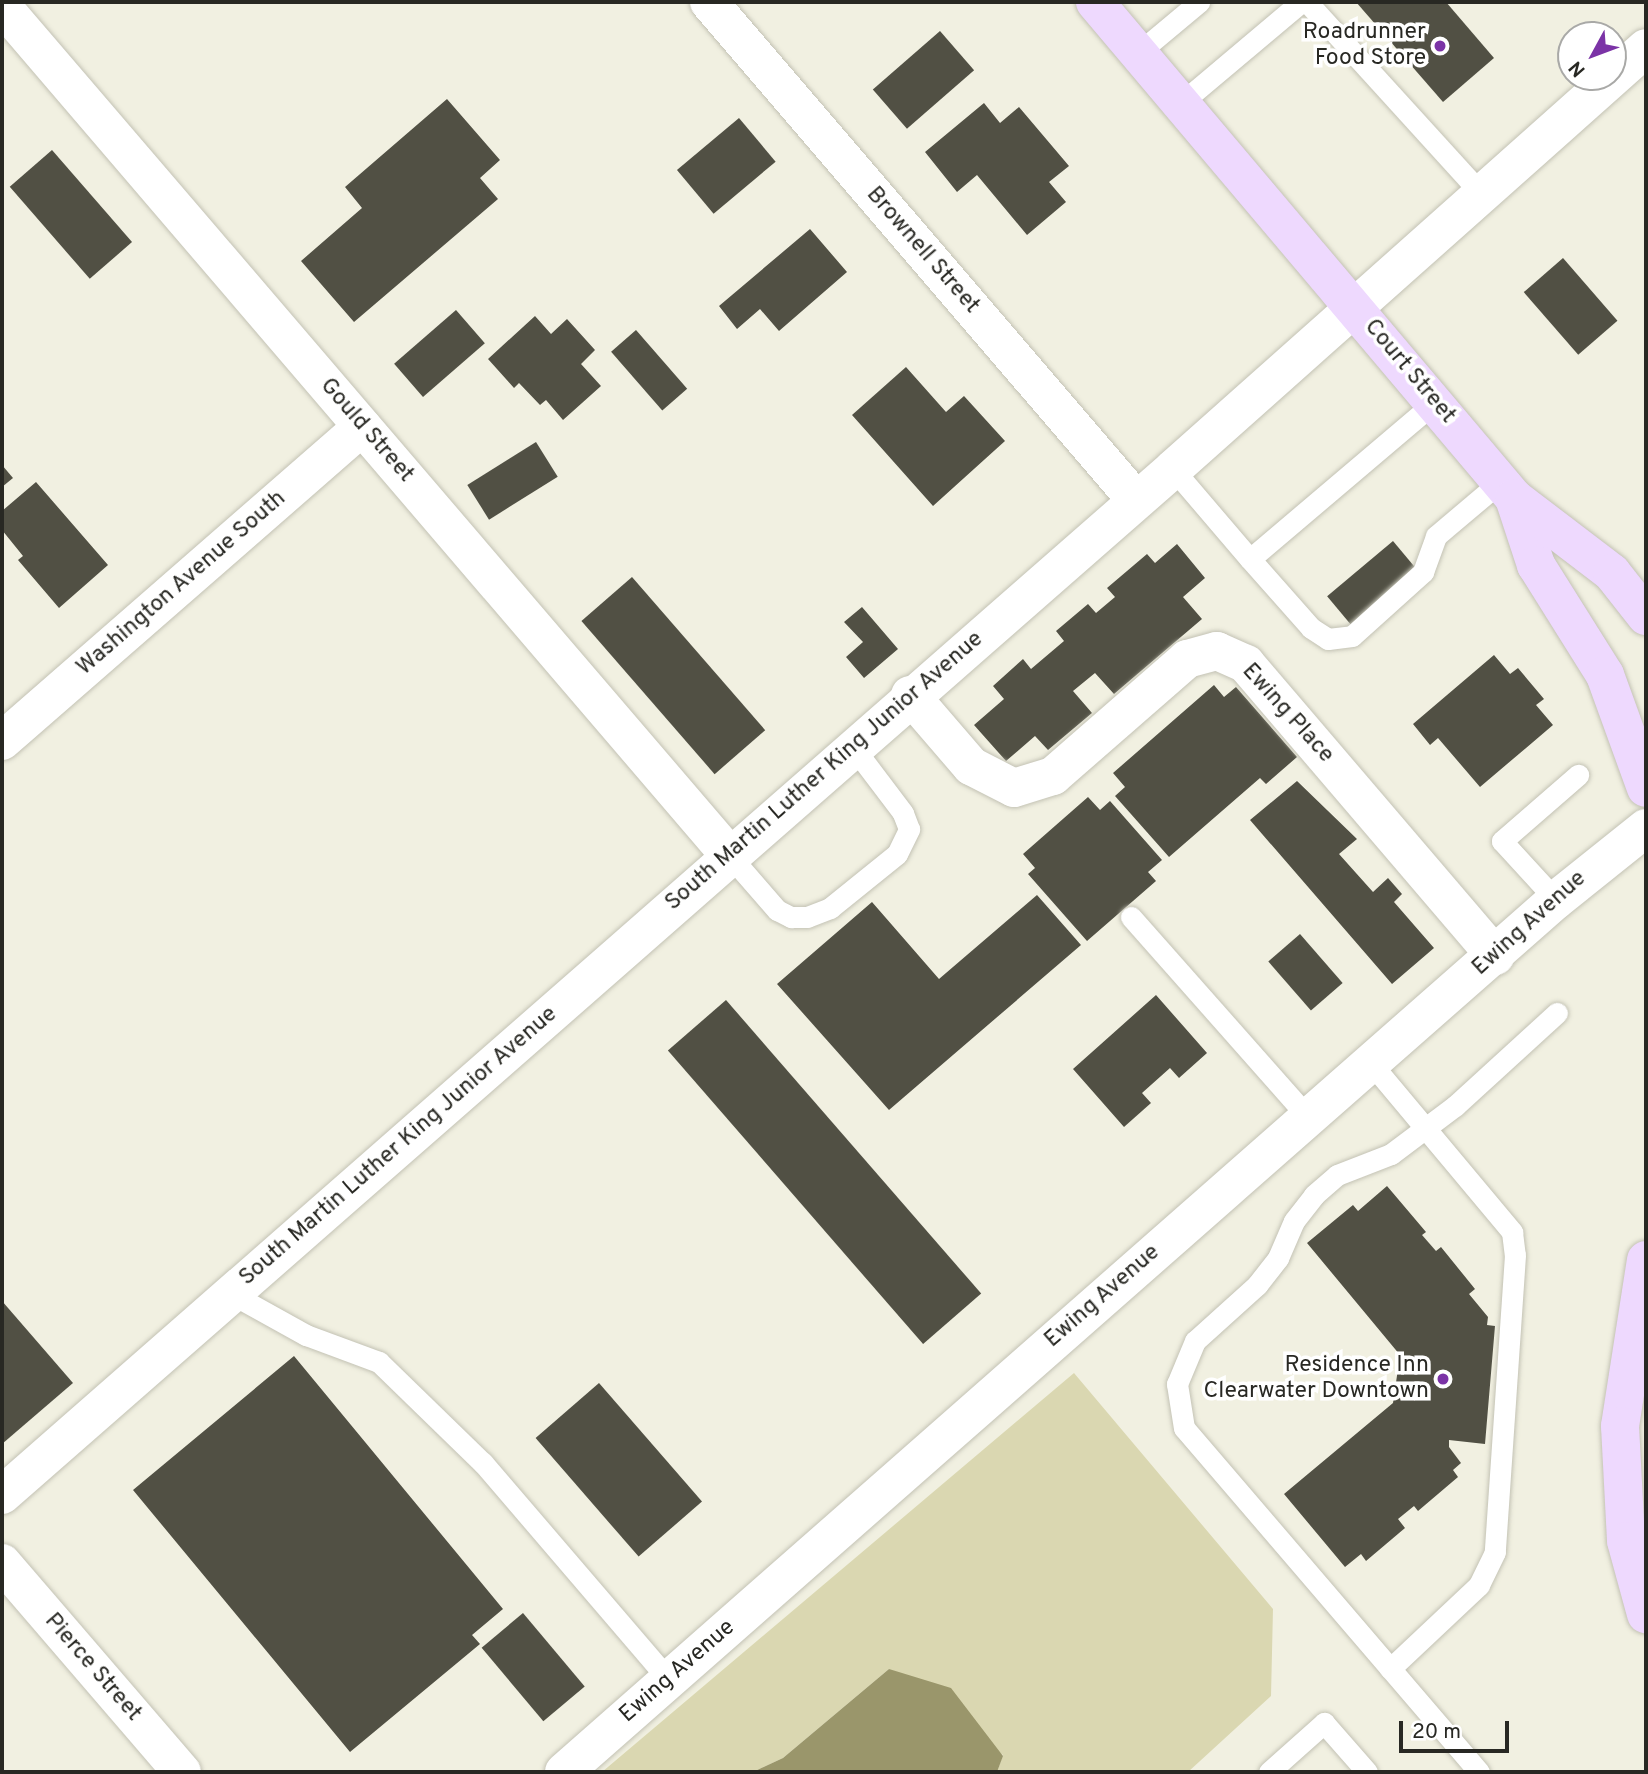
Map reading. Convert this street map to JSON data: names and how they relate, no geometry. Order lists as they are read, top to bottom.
{
  "streets": {
    "main road": ["Court Street"],
    "street": [
      "Brownell Street",
      "Gould Street",
      "Washington Avenue South",
      "Ewing Place",
      "South Martin Luther King Junior Avenue",
      "Ewing Avenue",
      "Pierce Street"
    ]
  },
  "crossings": [
    ["Brownell Street", "South Martin Luther King Junior Avenue"],
    ["Court Street", "South Martin Luther King Junior Avenue"],
    ["Gould Street", "Washington Avenue South"],
    ["Gould Street", "South Martin Luther King Junior Avenue"],
    ["Ewing Place", "South Martin Luther King Junior Avenue"],
    ["Ewing Place", "Ewing Avenue"]
  ],
  "places": ["Roadrunner Food Store", "Residence Inn Clearwater Downtown"],
  "scale_bar": "20 m",
  "north": "bottom left"
}
